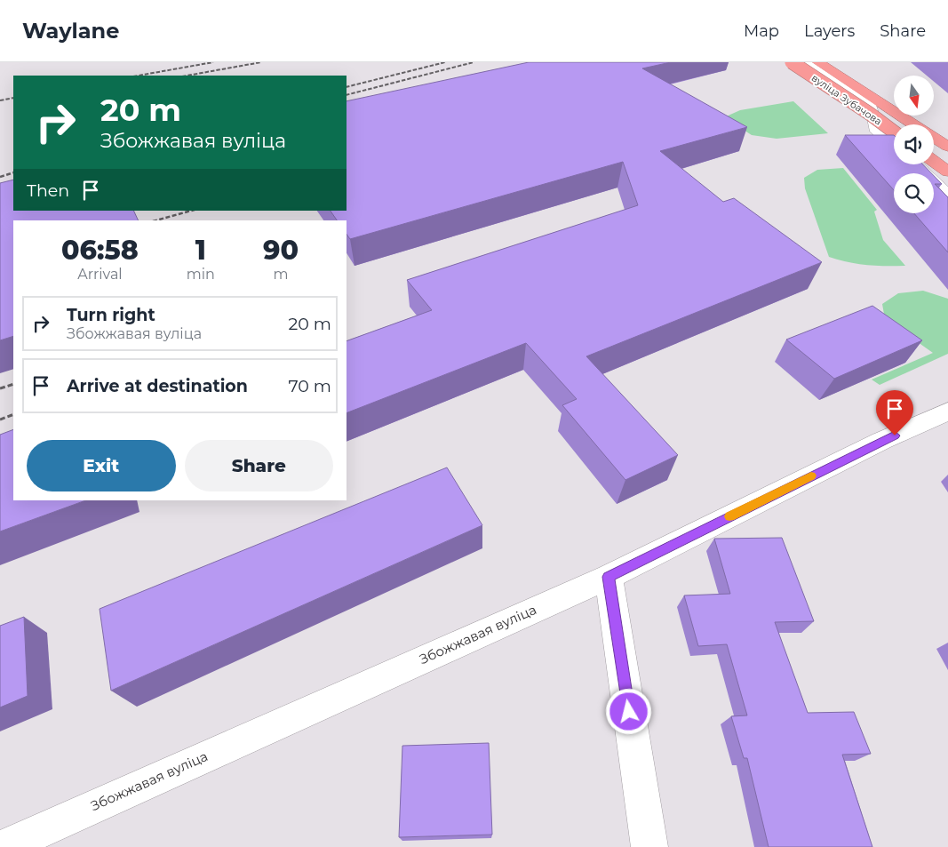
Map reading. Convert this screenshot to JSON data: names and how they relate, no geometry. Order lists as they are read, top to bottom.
{
  "streets": {
    "highway": ["вуліца Зубачова"],
    "street": ["Збожжавая вуліца"]
  },
  "north": "bottom",
  "page": {
    "header": "Waylane",
    "nav": ["Map", "Layers", "Share"],
    "turn": ["20 m", "Збожжавая вуліца"],
    "then": "Then",
    "eta": [
      "06:58",
      "Arrival",
      "1",
      "min",
      "90",
      "m"
    ],
    "list": [
      {
        "name": "Turn right",
        "note": "Збожжавая вуліца",
        "value": "20 m"
      },
      {
        "name": "Arrive at destination",
        "value": "70 m"
      }
    ],
    "buttons": ["Exit", "Share"]
  }
}
